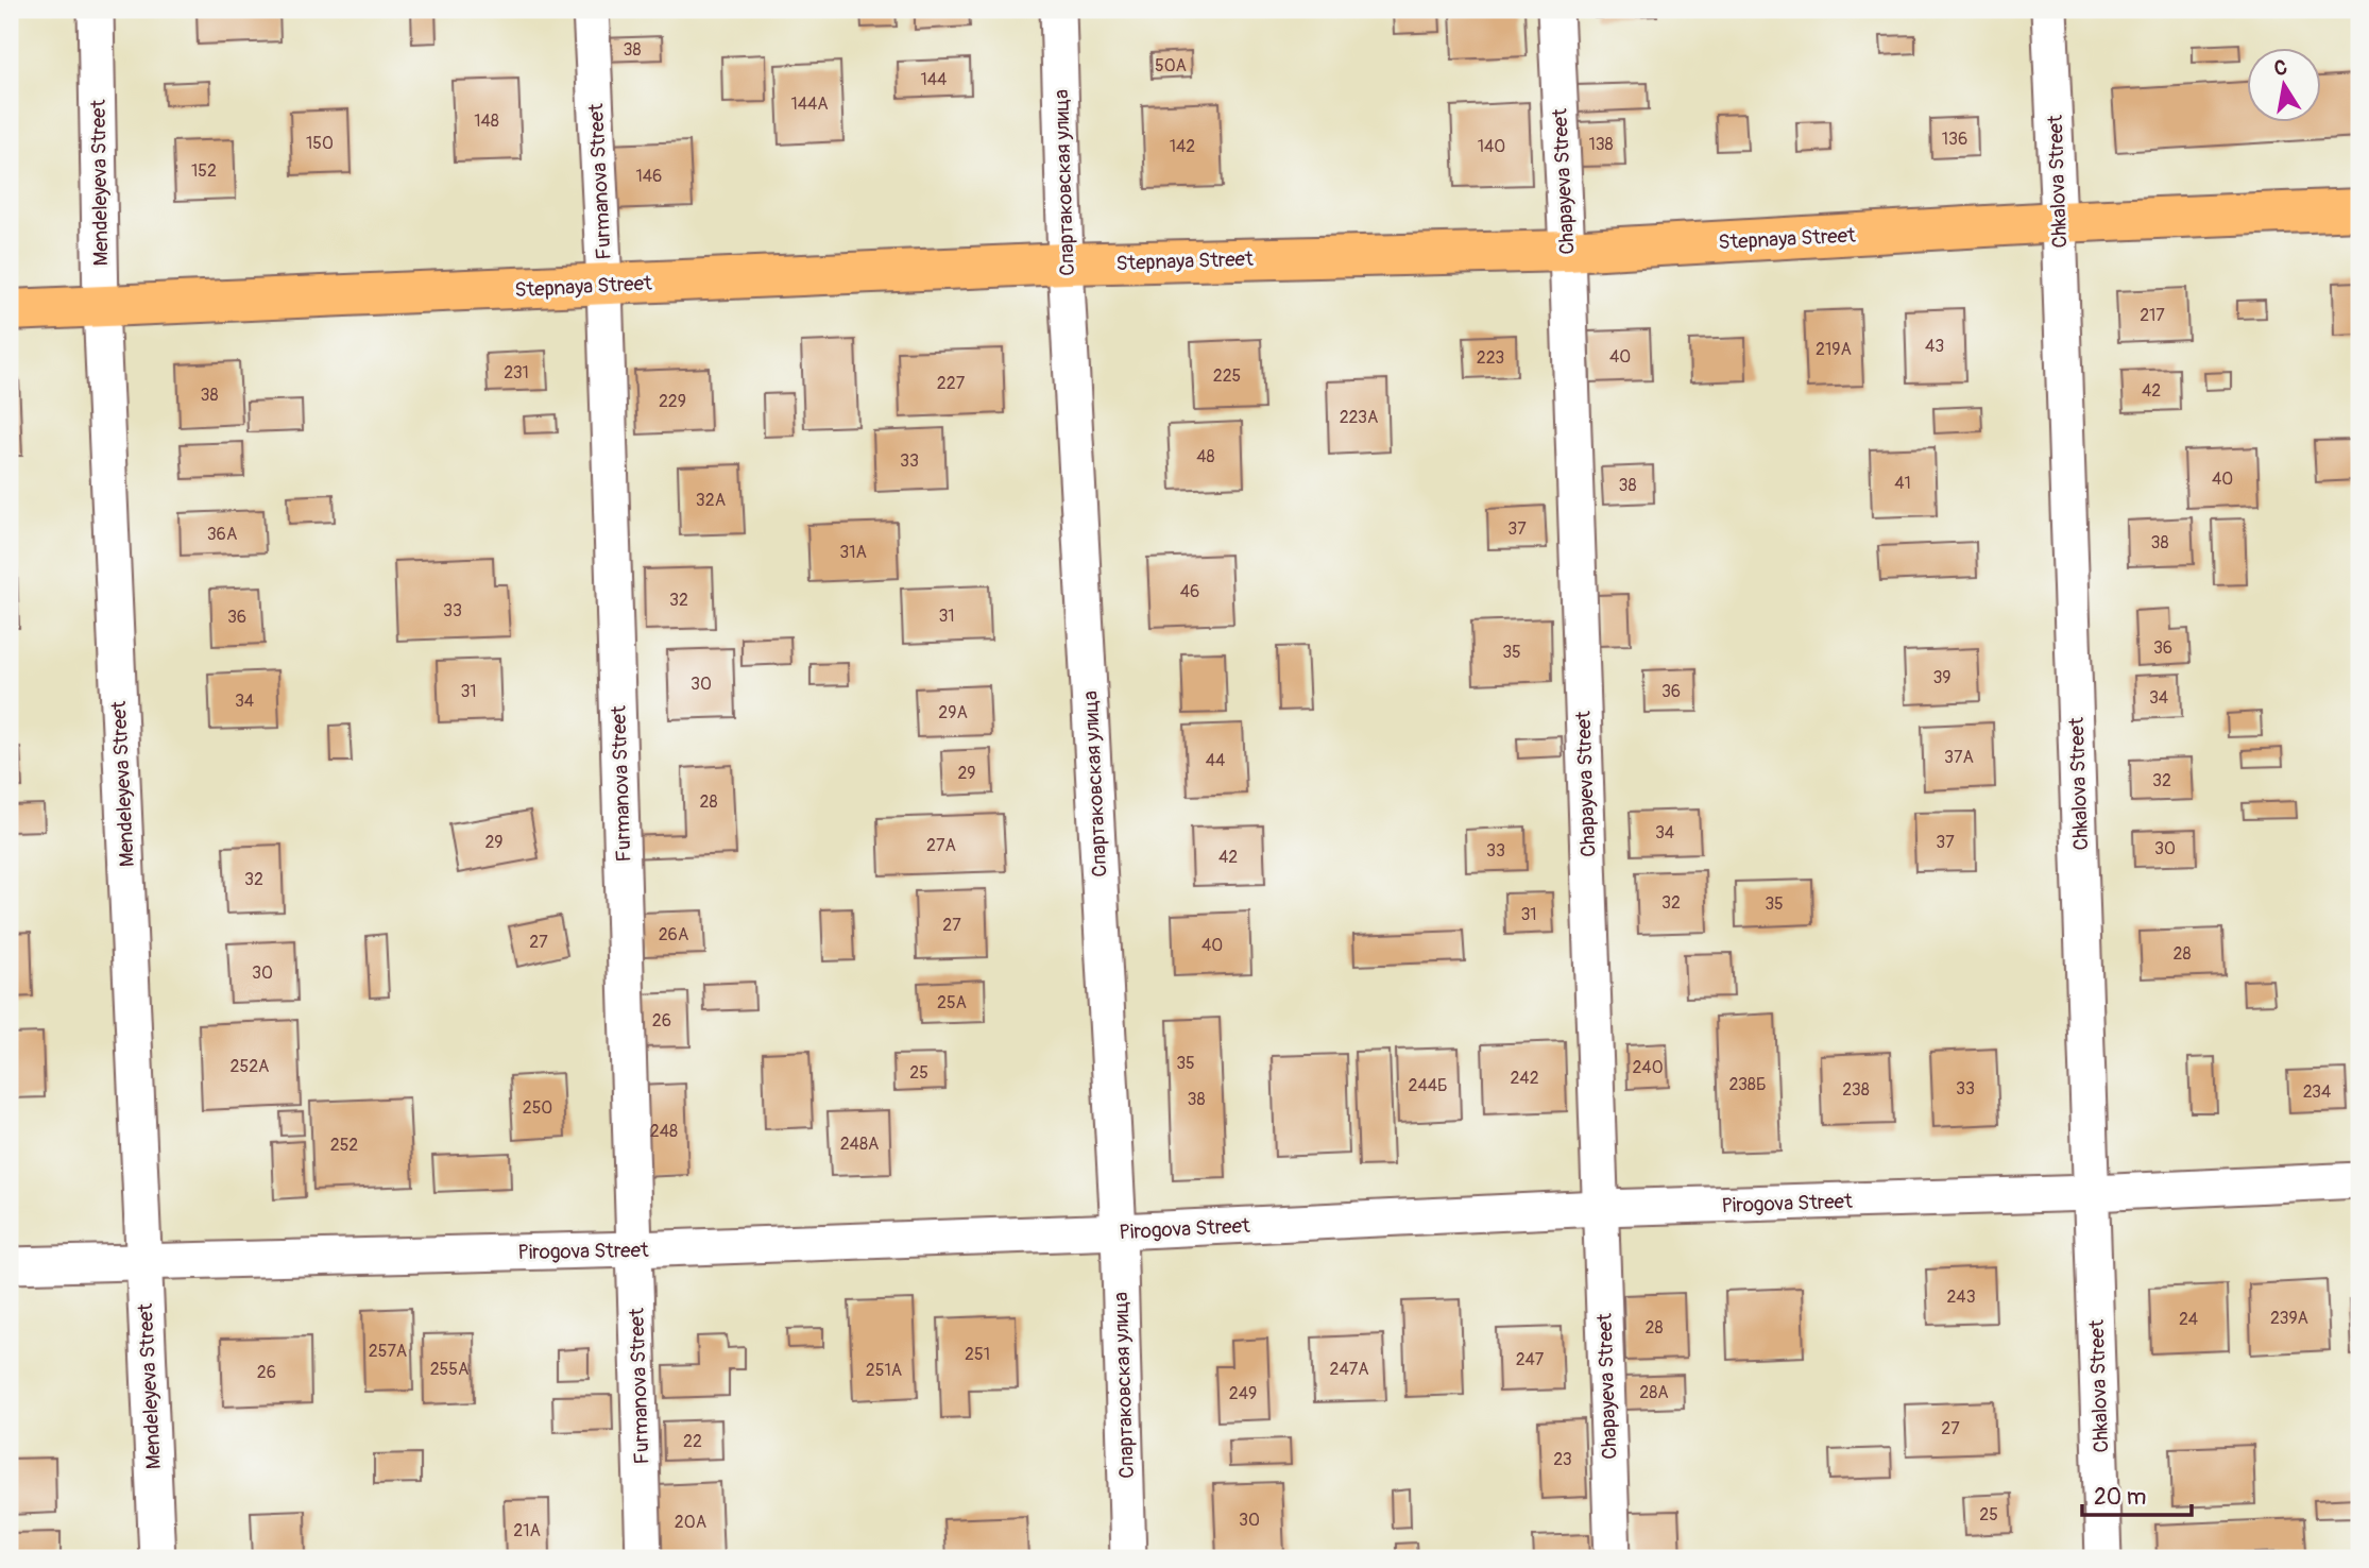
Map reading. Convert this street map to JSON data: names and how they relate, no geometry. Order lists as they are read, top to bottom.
{
  "streets": {
    "main road": ["Stepnaya Street"],
    "street": [
      "Furmanova Street",
      "Chapayeva Street",
      "Chkalova Street",
      "Mendeleyeva Street",
      "Спартаковская улица",
      "Pirogova Street"
    ]
  },
  "crossings": [
    ["Furmanova Street", "Stepnaya Street"],
    ["Furmanova Street", "Pirogova Street"],
    ["Chapayeva Street", "Stepnaya Street"],
    ["Chapayeva Street", "Pirogova Street"],
    ["Chkalova Street", "Stepnaya Street"],
    ["Chkalova Street", "Pirogova Street"],
    ["Mendeleyeva Street", "Stepnaya Street"],
    ["Mendeleyeva Street", "Pirogova Street"],
    ["Спартаковская улица", "Stepnaya Street"],
    ["Спартаковская улица", "Pirogova Street"]
  ],
  "house_numbers": [
    "38",
    "50А",
    "144",
    "144А",
    "148",
    "136",
    "150",
    "138",
    "142",
    "140",
    "152",
    "146",
    "217",
    "43",
    "219А",
    "40",
    "223",
    "231",
    "225",
    "227",
    "42",
    "38",
    "229",
    "223А",
    "48",
    "33",
    "40",
    "41",
    "38",
    "32А",
    "37",
    "36А",
    "38",
    "31А",
    "46",
    "32",
    "33",
    "31",
    "36",
    "36",
    "35",
    "39",
    "30",
    "31",
    "36",
    "34",
    "34",
    "29А",
    "37А",
    "44",
    "29",
    "32",
    "28",
    "34",
    "29",
    "37",
    "27А",
    "30",
    "33",
    "42",
    "32",
    "32",
    "35",
    "31",
    "27",
    "26А",
    "27",
    "40",
    "28",
    "30",
    "25А",
    "26",
    "35",
    "252А",
    "240",
    "25",
    "242",
    "238Б",
    "244Б",
    "33",
    "238",
    "234",
    "38",
    "250",
    "248",
    "248А",
    "252",
    "243",
    "239А",
    "24",
    "28",
    "257А",
    "251",
    "247",
    "255А",
    "247А",
    "251А",
    "26",
    "28А",
    "249",
    "27",
    "22",
    "23",
    "25",
    "30",
    "20А",
    "21А"
  ],
  "scale_bar": "20 m",
  "north": "top"
}
